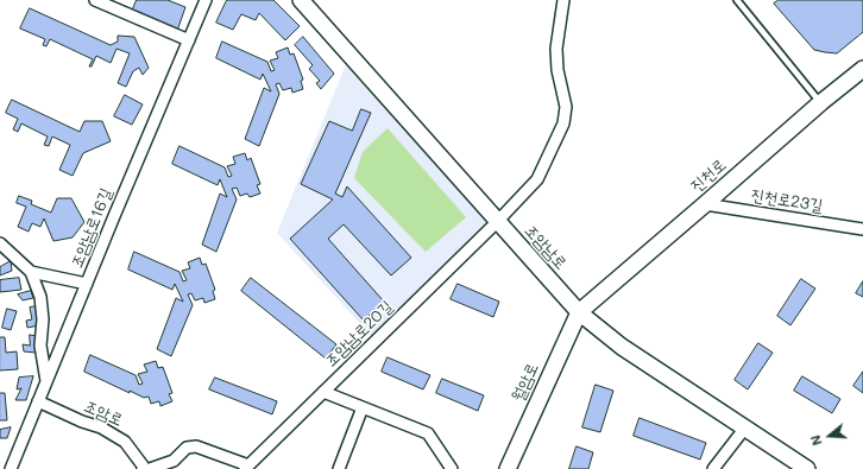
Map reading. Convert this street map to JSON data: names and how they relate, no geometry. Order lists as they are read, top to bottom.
{
  "streets": {
    "main road": ["진천로", "조암남로", "월암로"],
    "street": [
      "진천로23길",
      "조암남로16길",
      "조암남로20길",
      "조암로"
    ]
  },
  "crossings": [
    ["진천로", "진천로23길"],
    ["진천로", "조암남로"],
    ["진천로", "월암로"],
    ["조암남로16길", "조암로"],
    ["조암남로", "조암남로20길"],
    ["조암남로", "월암로"]
  ],
  "north": "left"
}
